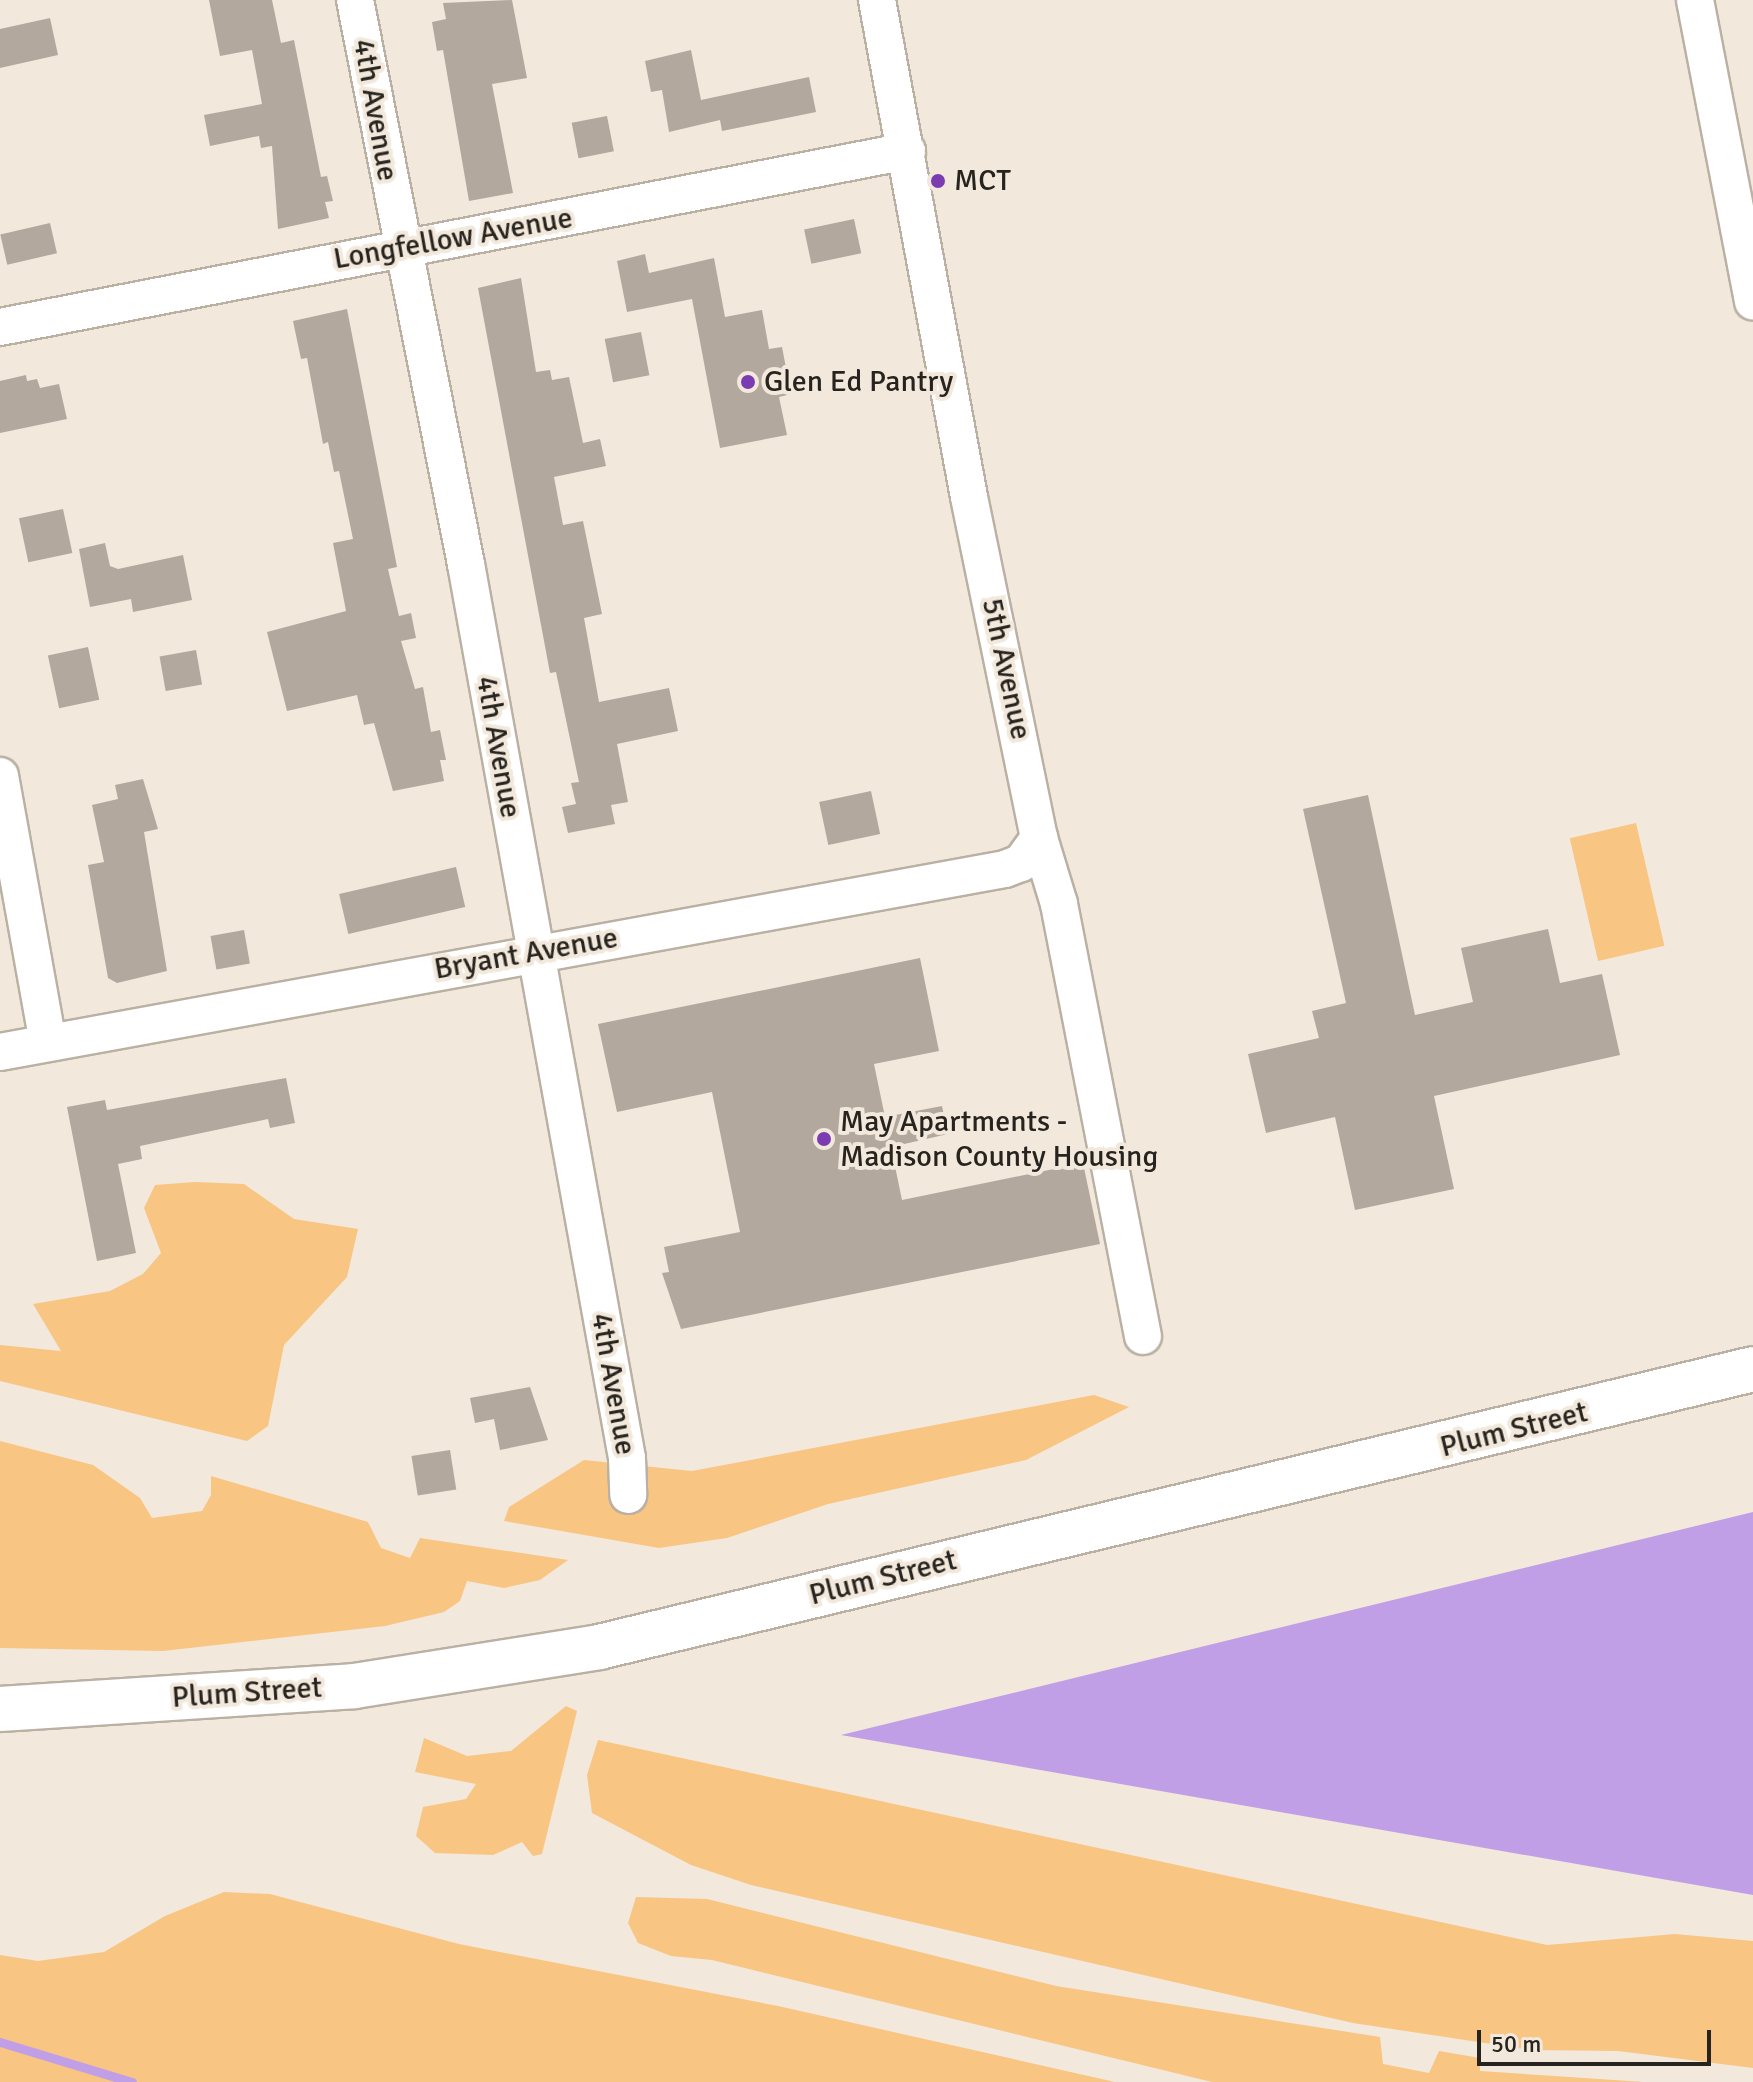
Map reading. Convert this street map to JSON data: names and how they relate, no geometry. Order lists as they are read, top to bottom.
{
  "streets": {
    "main road": ["Plum Street"],
    "street": [
      "4th Avenue",
      "Longfellow Avenue",
      "5th Avenue",
      "Bryant Avenue"
    ]
  },
  "crossings": [
    ["4th Avenue", "Longfellow Avenue"],
    ["4th Avenue", "Bryant Avenue"],
    ["Longfellow Avenue", "5th Avenue"],
    ["5th Avenue", "Bryant Avenue"]
  ],
  "places": ["MCT", "Glen Ed Pantry", "May Apartments - Madison County Housing"],
  "scale_bar": "50 m"
}
